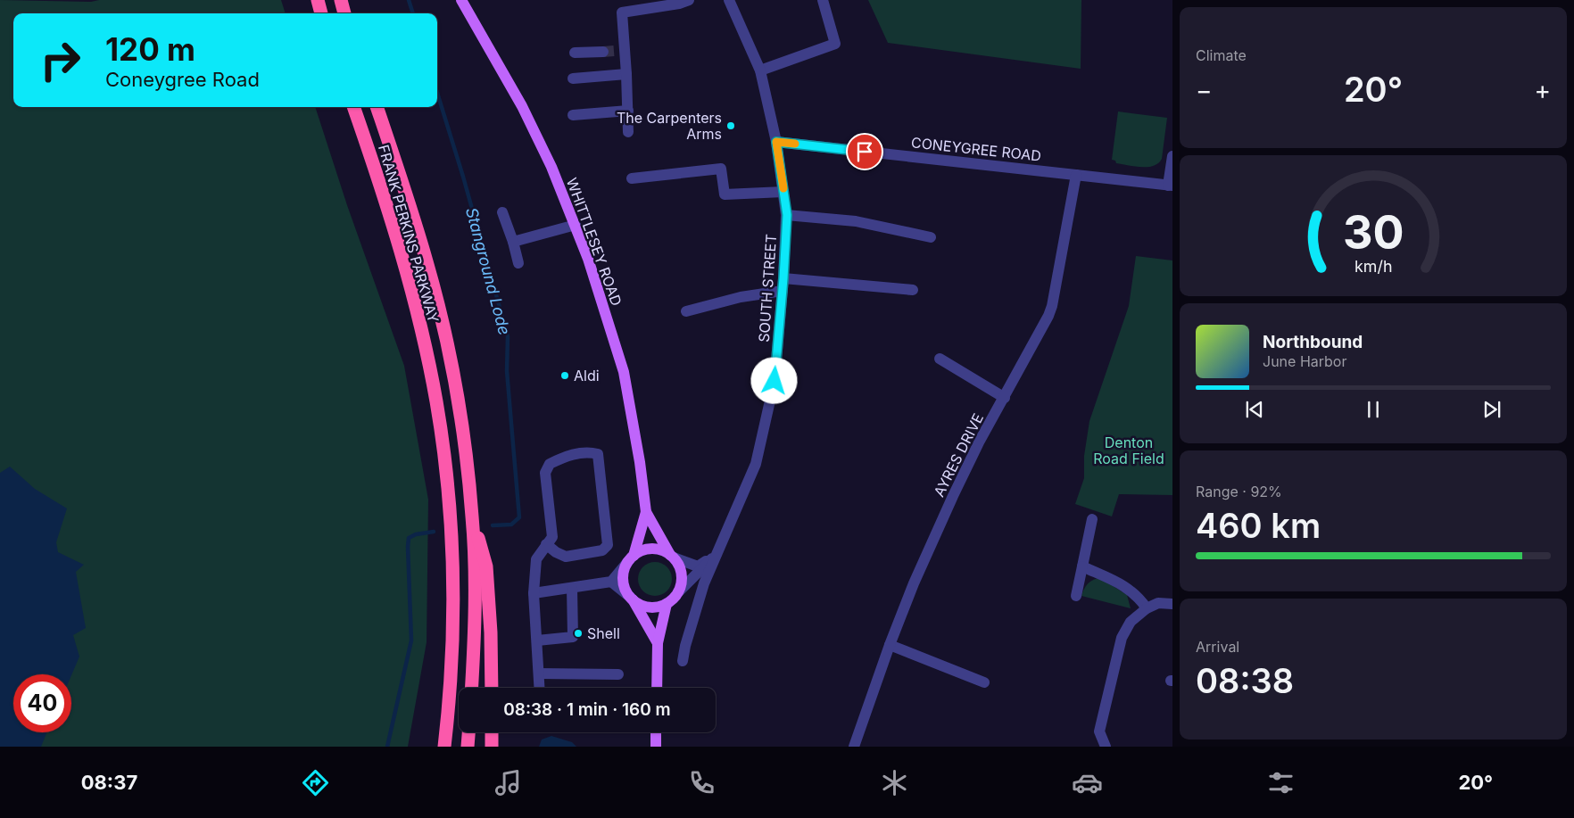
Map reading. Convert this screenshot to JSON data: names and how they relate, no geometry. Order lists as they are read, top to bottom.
{
  "streets": {
    "highway": ["FRANK PERKINS PARKWAY"],
    "main road": ["WHITTLESEY ROAD"],
    "street": ["CONEYGREE ROAD", "SOUTH STREET", "AYRES DRIVE"]
  },
  "crossings": [
    ["CONEYGREE ROAD", "SOUTH STREET"],
    ["CONEYGREE ROAD", "AYRES DRIVE"],
    ["WHITTLESEY ROAD", "SOUTH STREET"]
  ],
  "water": ["Stanground Lode"],
  "parks": ["Denton Road Field"],
  "places": ["The Carpenters Arms", "Aldi", "Shell"],
  "page": {
    "tile": [
      "Climate",
      ["Range · 92%", "460 km"],
      ["Arrival", "08:38"]
    ],
    "turn": ["120 m", "Coneygree Road"],
    "heat": ["−", "20°", "+"],
    "song": ["Northbound", "June Harbor"],
    "limit": "40",
    "trip": "08:38 · 1 min · 160 m",
    "tabs": ["08:37", "20°"],
    "gauge": ["30", "km/h"]
  }
}
